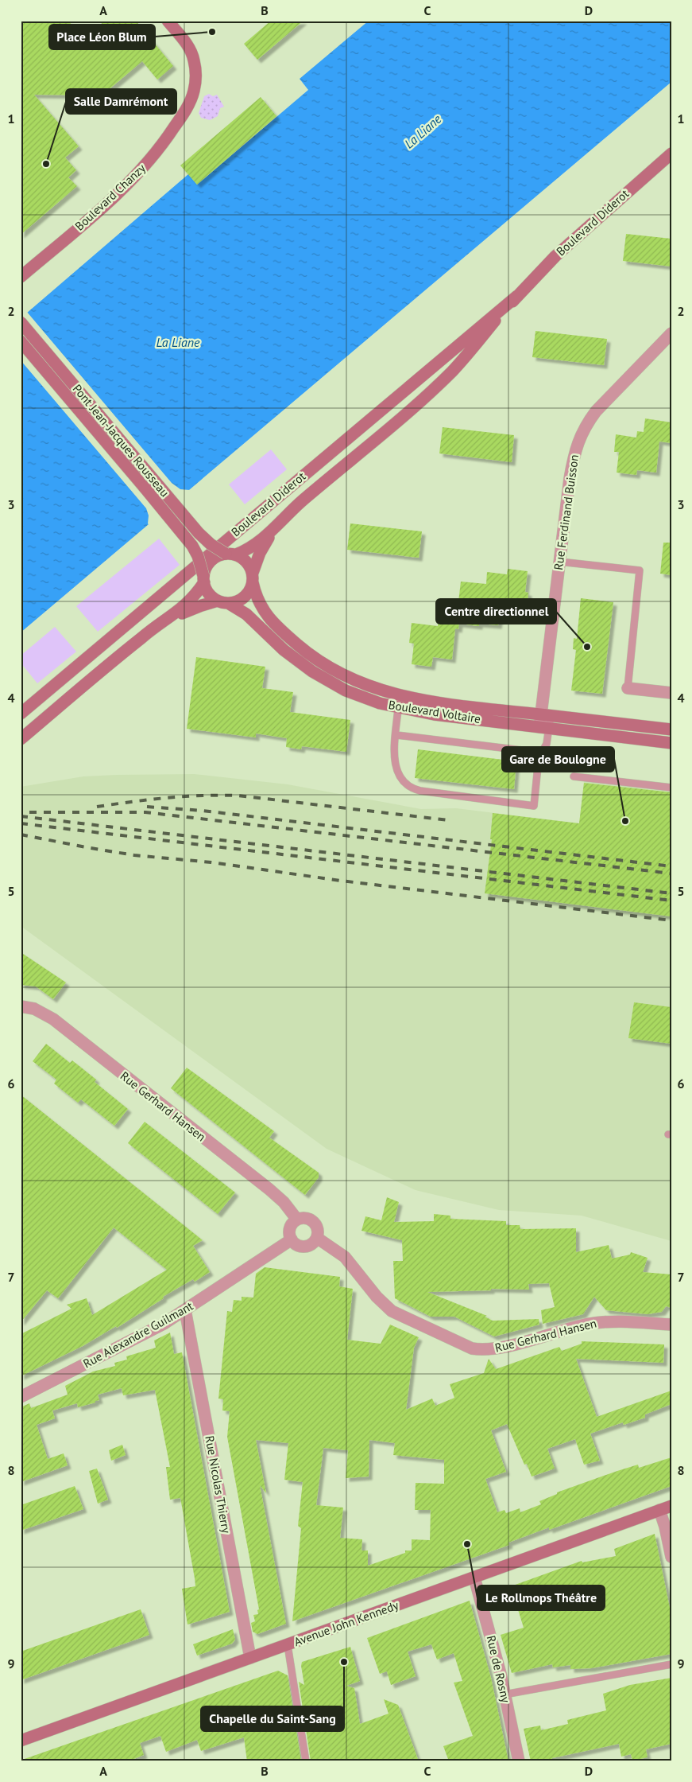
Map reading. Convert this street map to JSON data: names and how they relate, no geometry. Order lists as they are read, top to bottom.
{
  "streets": {
    "street": [
      "Boulevard Chanzy",
      "Boulevard Diderot",
      "Pont Jean-Jacques Rousseau",
      "Rue Ferdinand Buisson",
      "Boulevard Voltaire",
      "Rue Gerhard Hansen",
      "Rue Alexandre Guilmant",
      "Rue Nicolas Thierry",
      "Avenue John Kennedy",
      "Rue de Rosny"
    ]
  },
  "crossings": [
    ["Boulevard Diderot", "Pont Jean-Jacques Rousseau"],
    ["Boulevard Diderot", "Boulevard Voltaire"],
    ["Pont Jean-Jacques Rousseau", "Boulevard Voltaire"],
    ["Rue Ferdinand Buisson", "Boulevard Voltaire"],
    ["Rue Gerhard Hansen", "Rue Alexandre Guilmant"],
    ["Rue Alexandre Guilmant", "Rue Nicolas Thierry"],
    ["Rue Nicolas Thierry", "Avenue John Kennedy"],
    ["Avenue John Kennedy", "Rue de Rosny"]
  ],
  "water": ["La Liane"],
  "places": [
    "Place Léon Blum",
    "Salle Damrémont",
    "Centre directionnel",
    "Gare de Boulogne",
    "Le Rollmops Théâtre",
    "Chapelle du Saint-Sang"
  ],
  "grid": {
    "columns": [
      "A",
      "B",
      "C",
      "D"
    ],
    "rows": [
      "1",
      "2",
      "3",
      "4",
      "5",
      "6",
      "7",
      "8",
      "9"
    ]
  }
}
